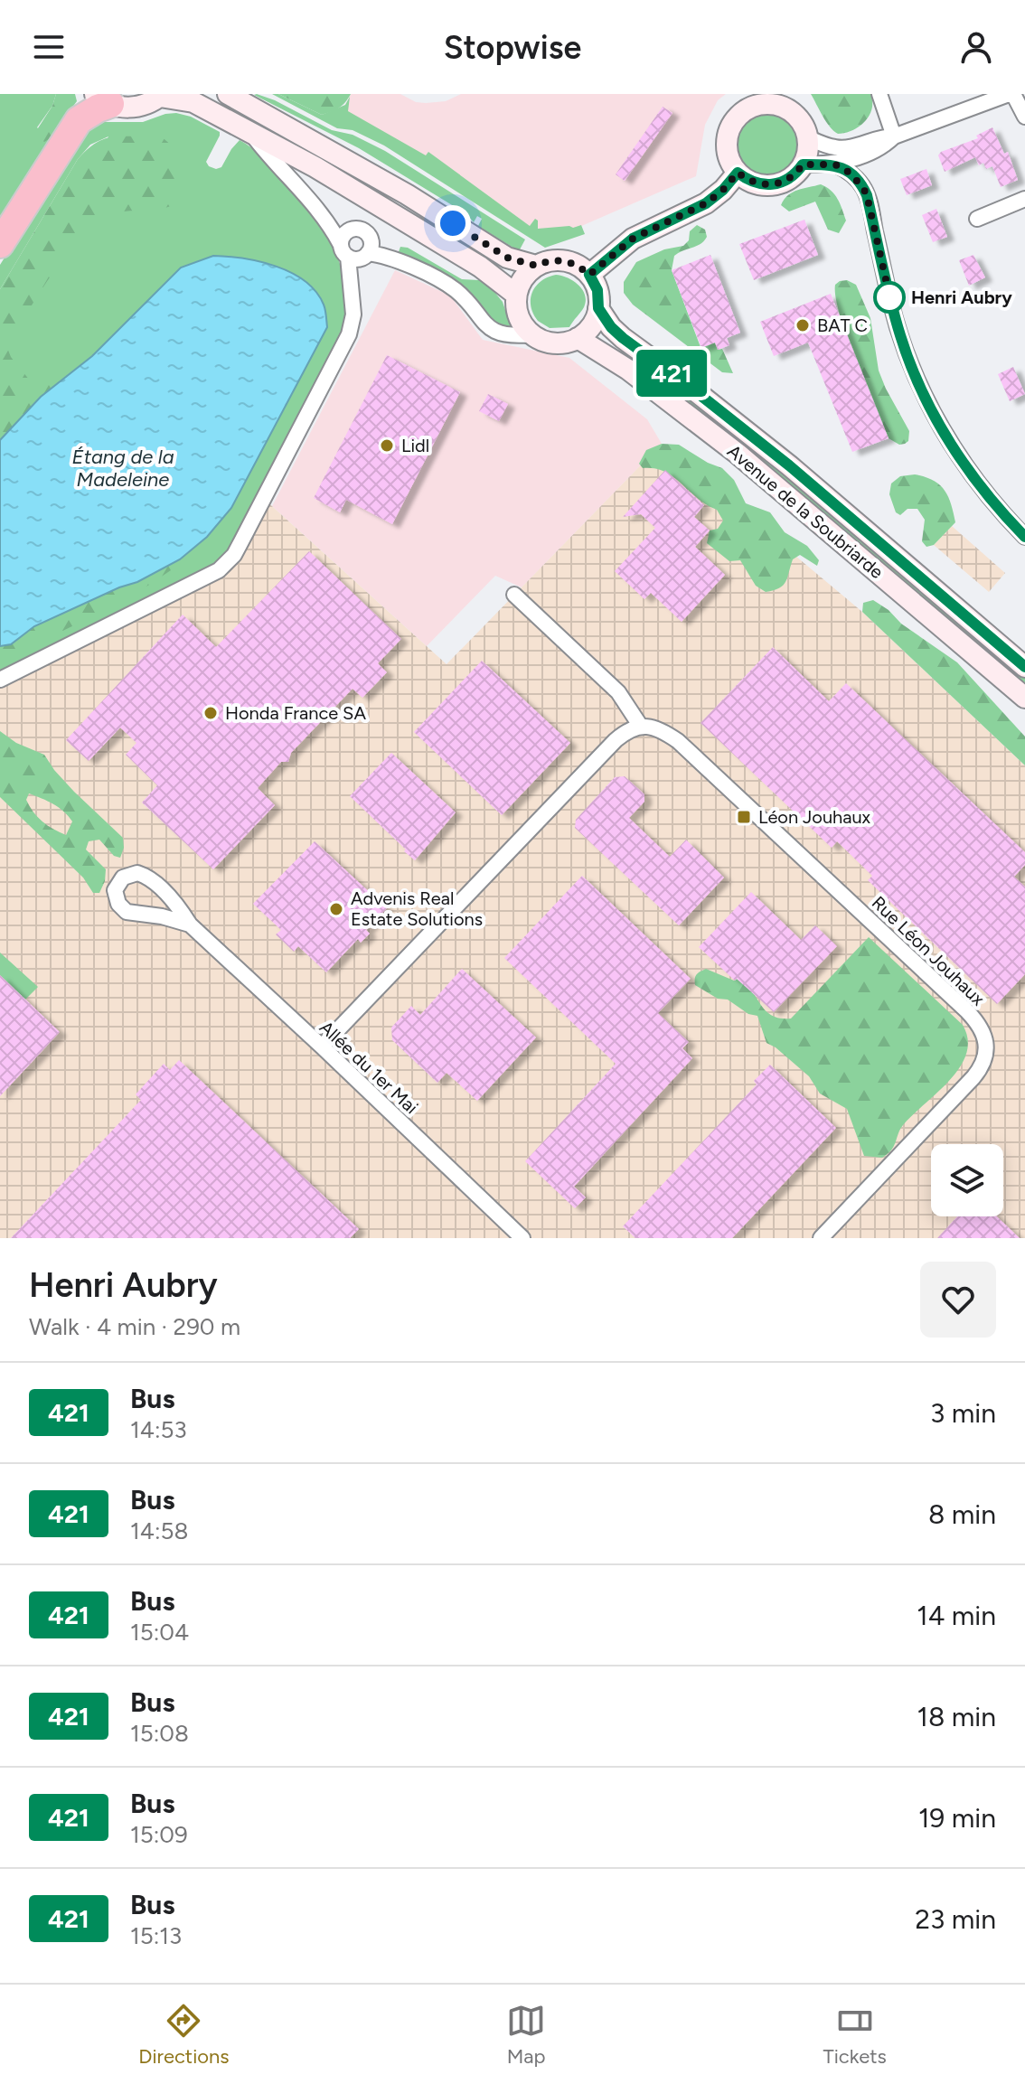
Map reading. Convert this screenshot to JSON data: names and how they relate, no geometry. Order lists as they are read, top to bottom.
{
  "streets": {
    "street": ["Avenue de la Soubriarde", "Rue Léon Jouhaux", "Allée du 1er Mai"]
  },
  "water": ["Étang de la Madeleine"],
  "places": {
    "other": [
      "Henri Aubry",
      "BAT C",
      "Lidl",
      "Honda France SA",
      "Advenis Real Estate Solutions"
    ],
    "transit": ["Léon Jouhaux"]
  },
  "lines": ["bus line 421"],
  "page": {
    "header": "Stopwise",
    "on_map": "421",
    "heading": ["Henri Aubry", "Walk · 4 min · 290 m"],
    "list": [
      {
        "mark": "421",
        "name": "Bus",
        "note": "14:53",
        "value": "3 min"
      },
      {
        "mark": "421",
        "name": "Bus",
        "note": "14:58",
        "value": "8 min"
      },
      {
        "mark": "421",
        "name": "Bus",
        "note": "15:04",
        "value": "14 min"
      },
      {
        "mark": "421",
        "name": "Bus",
        "note": "15:08",
        "value": "18 min"
      },
      {
        "mark": "421",
        "name": "Bus",
        "note": "15:09",
        "value": "19 min"
      },
      {
        "mark": "421",
        "name": "Bus",
        "note": "15:13",
        "value": "23 min"
      }
    ],
    "tabs": ["Directions", "Map", "Tickets"]
  }
}
